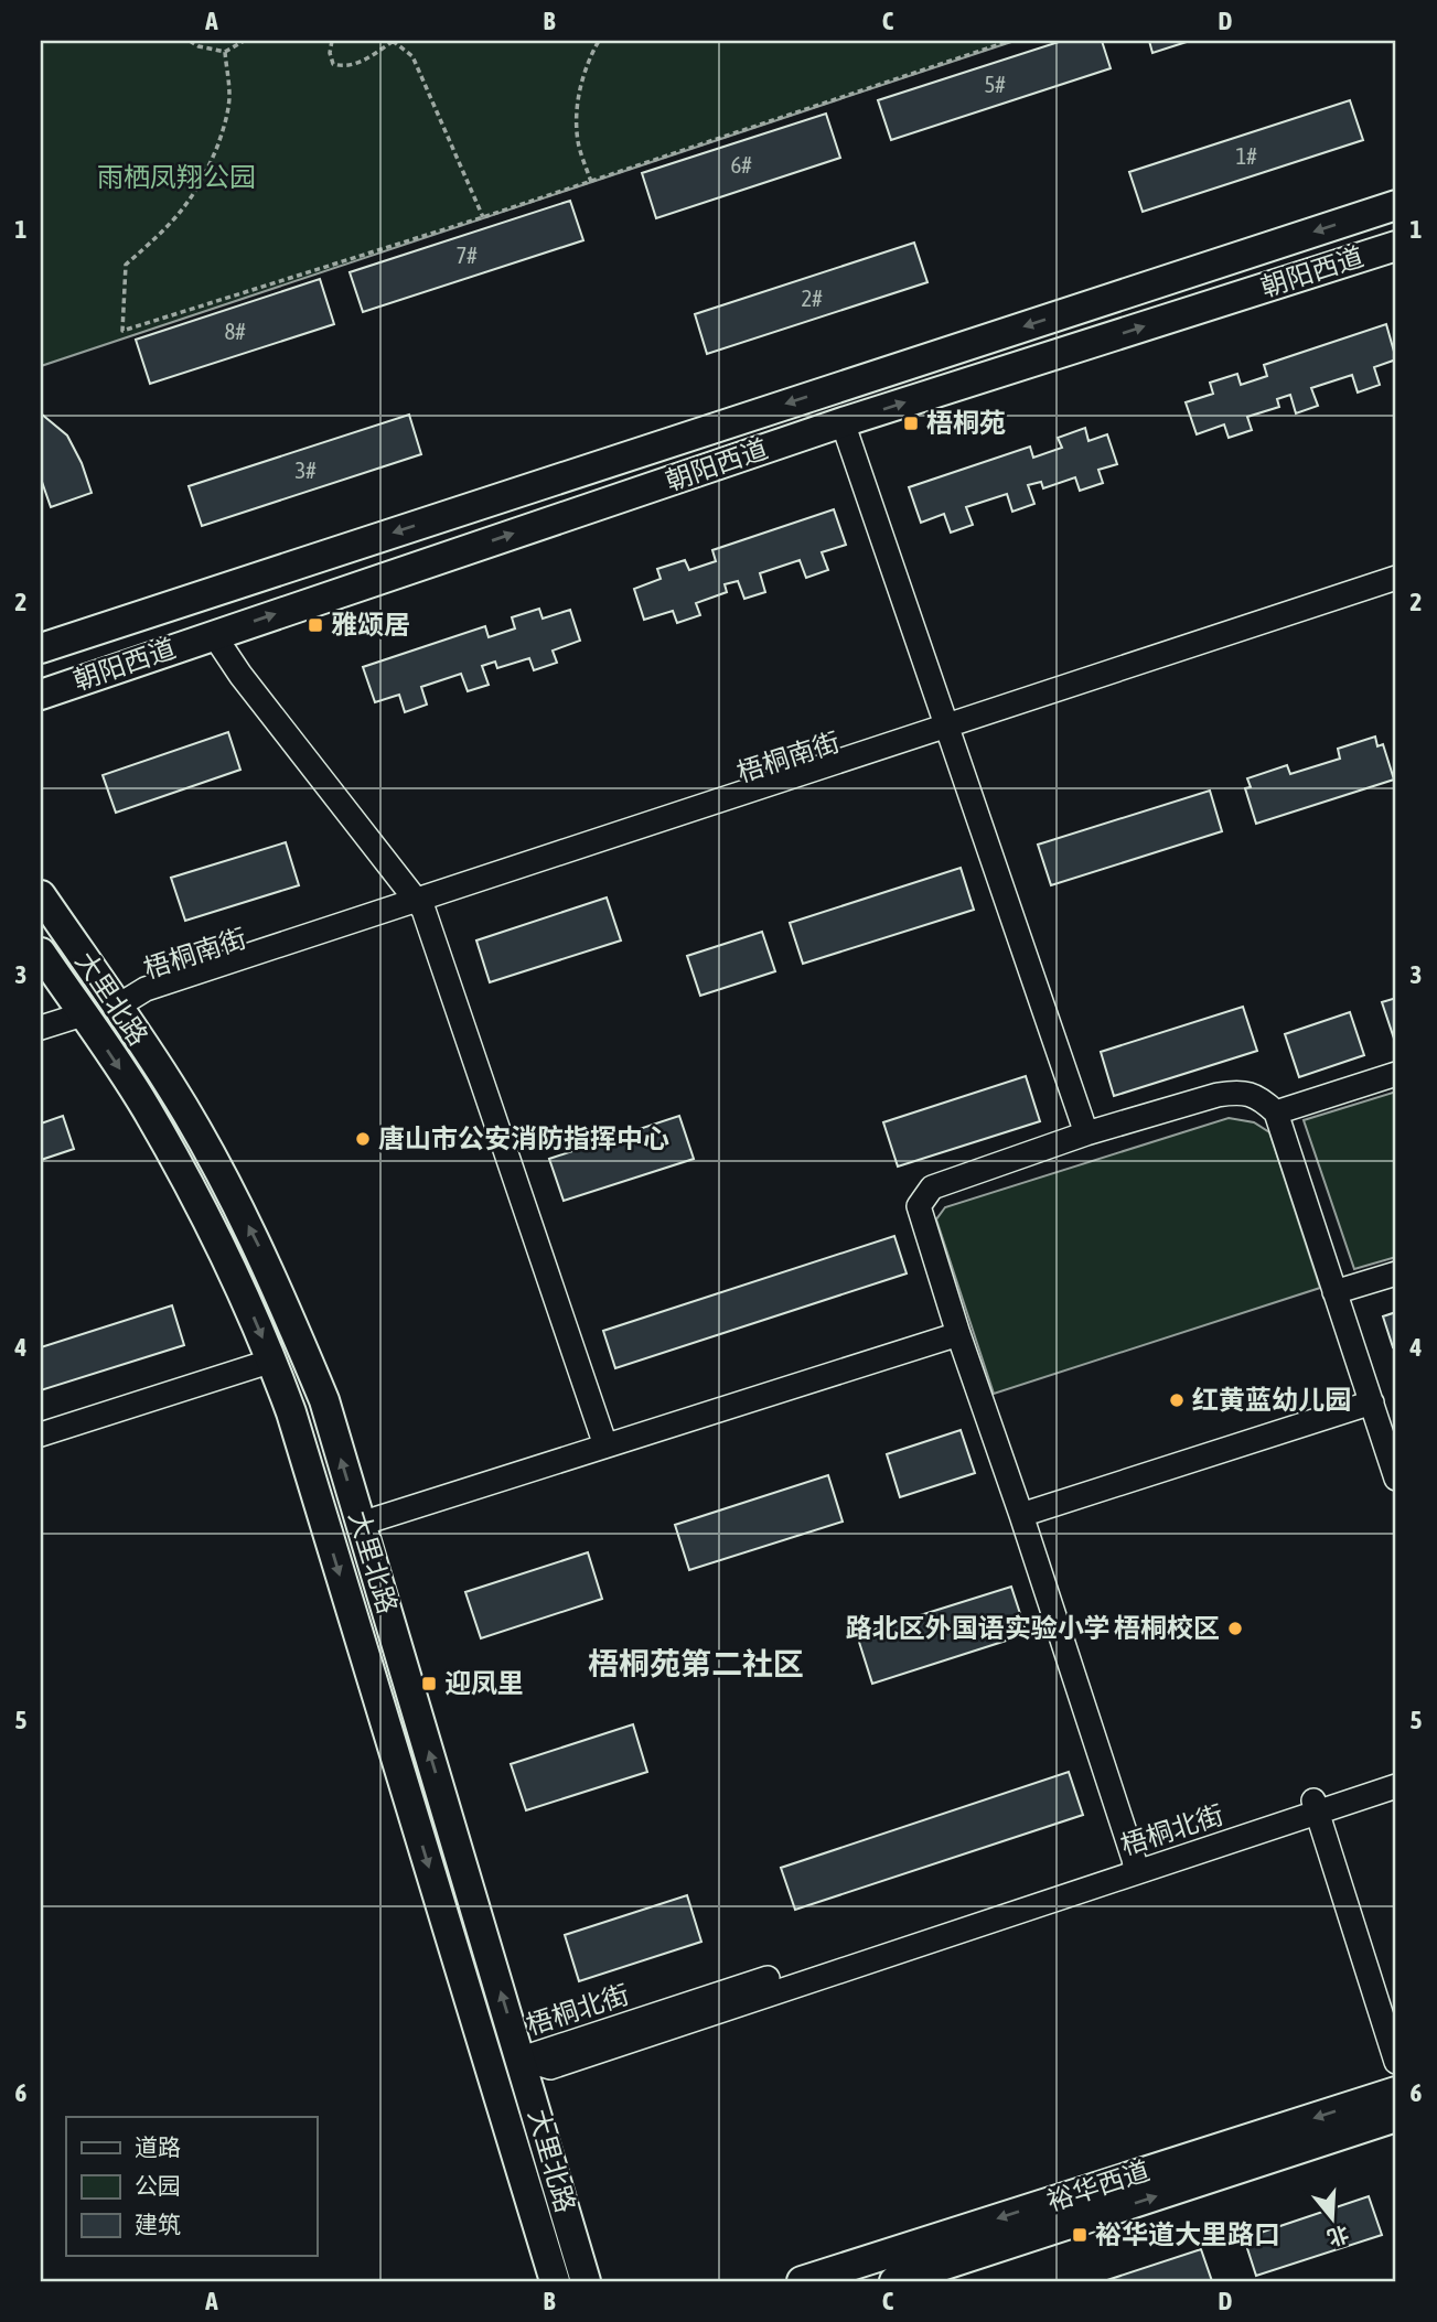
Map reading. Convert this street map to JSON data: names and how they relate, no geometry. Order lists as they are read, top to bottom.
{
  "streets": {
    "main road": ["朝阳西道", "大里北路", "裕华西道"],
    "street": ["梧桐南街", "梧桐北街"]
  },
  "crossings": [
    ["梧桐南街", "大里北路"],
    ["大里北路", "梧桐北街"]
  ],
  "districts": ["梧桐苑第二社区"],
  "parks": ["雨栖凤翔公园"],
  "places": {
    "transit": [
      "梧桐苑",
      "雅颂居",
      "迎凤里",
      "裕华道大里路口"
    ],
    "other": ["唐山市公安消防指挥中心", "红黄蓝幼儿园", "路北区外国语实验小学 梧桐校区"]
  },
  "house_numbers": [
    "5#",
    "1#",
    "6#",
    "7#",
    "2#",
    "8#",
    "3#"
  ],
  "legend": ["道路", "公园", "建筑"],
  "north": "bottom",
  "grid": {
    "columns": [
      "A",
      "B",
      "C",
      "D"
    ],
    "rows": [
      "1",
      "2",
      "3",
      "4",
      "5",
      "6"
    ]
  }
}
